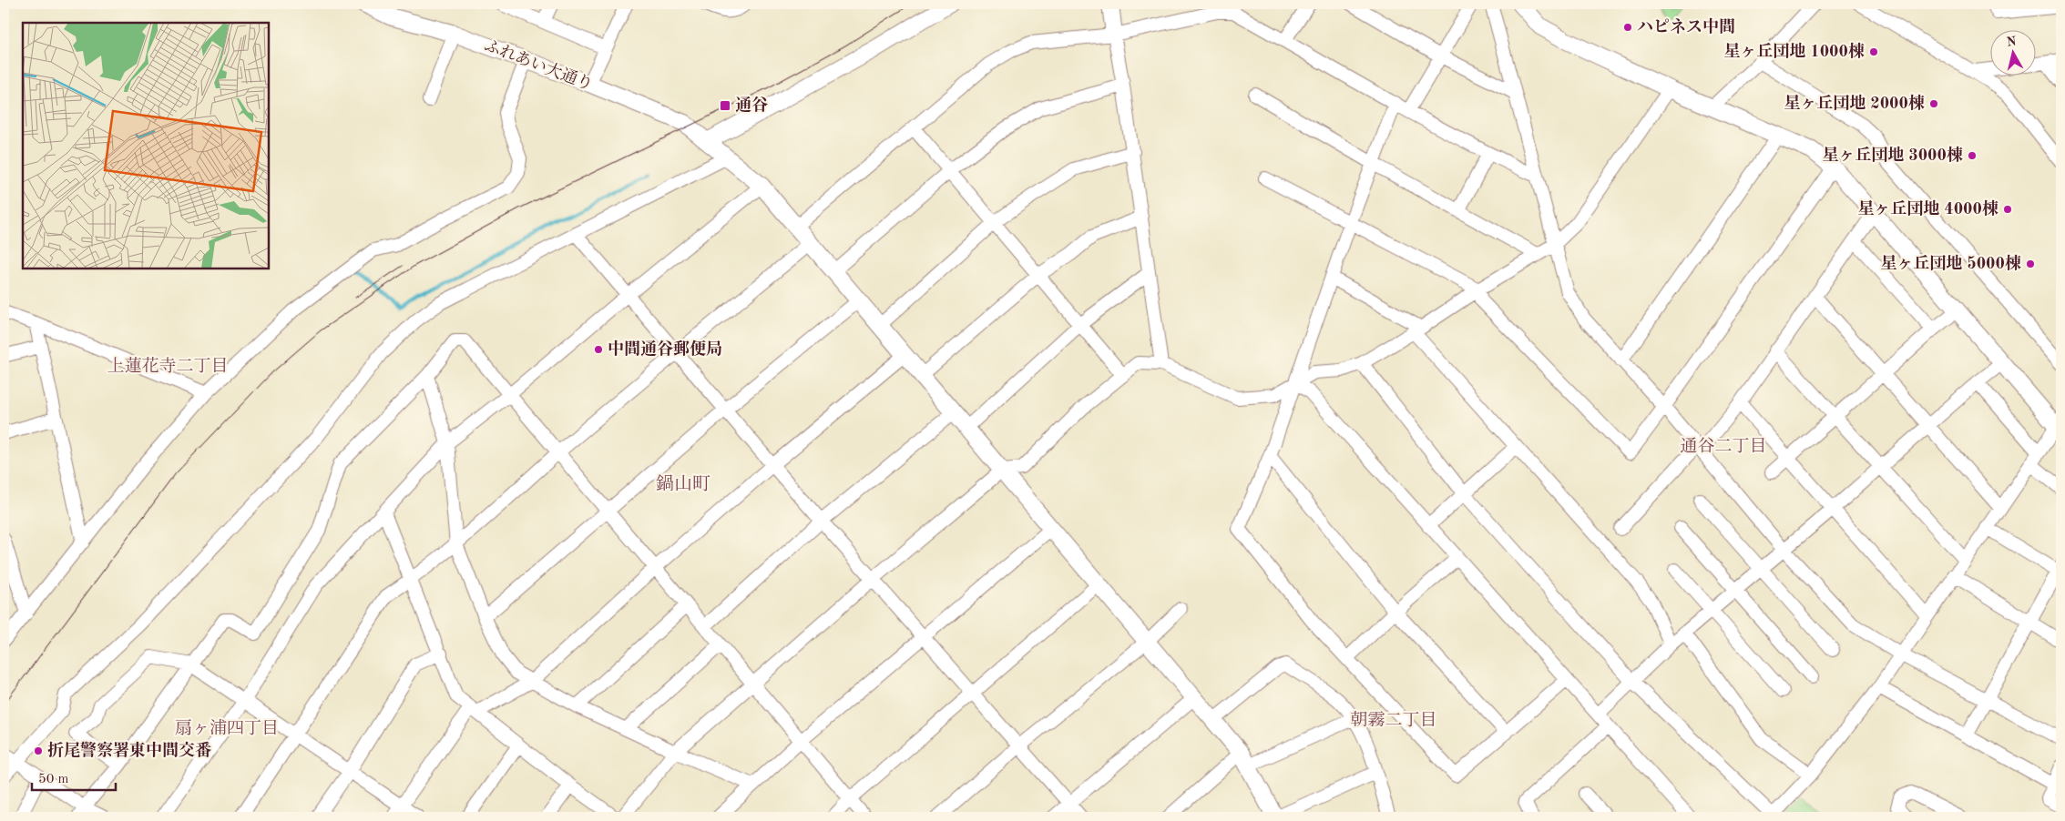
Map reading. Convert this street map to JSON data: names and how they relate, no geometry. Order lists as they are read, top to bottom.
{
  "streets": {
    "street": ["ふれあい大通り"]
  },
  "districts": [
    "上蓮花寺二丁目",
    "通谷二丁目",
    "鍋山町",
    "朝霧二丁目",
    "扇ヶ浦四丁目"
  ],
  "places": {
    "other": [
      "ハピネス中間",
      "星ヶ丘団地 1000棟",
      "星ヶ丘団地 2000棟",
      "星ヶ丘団地 3000棟",
      "星ヶ丘団地 4000棟",
      "星ヶ丘団地 5000棟",
      "中間通谷郵便局",
      "折尾警察署東中間交番"
    ],
    "transit": ["通谷"]
  },
  "scale_bar": "50 m",
  "north": "top"
}
